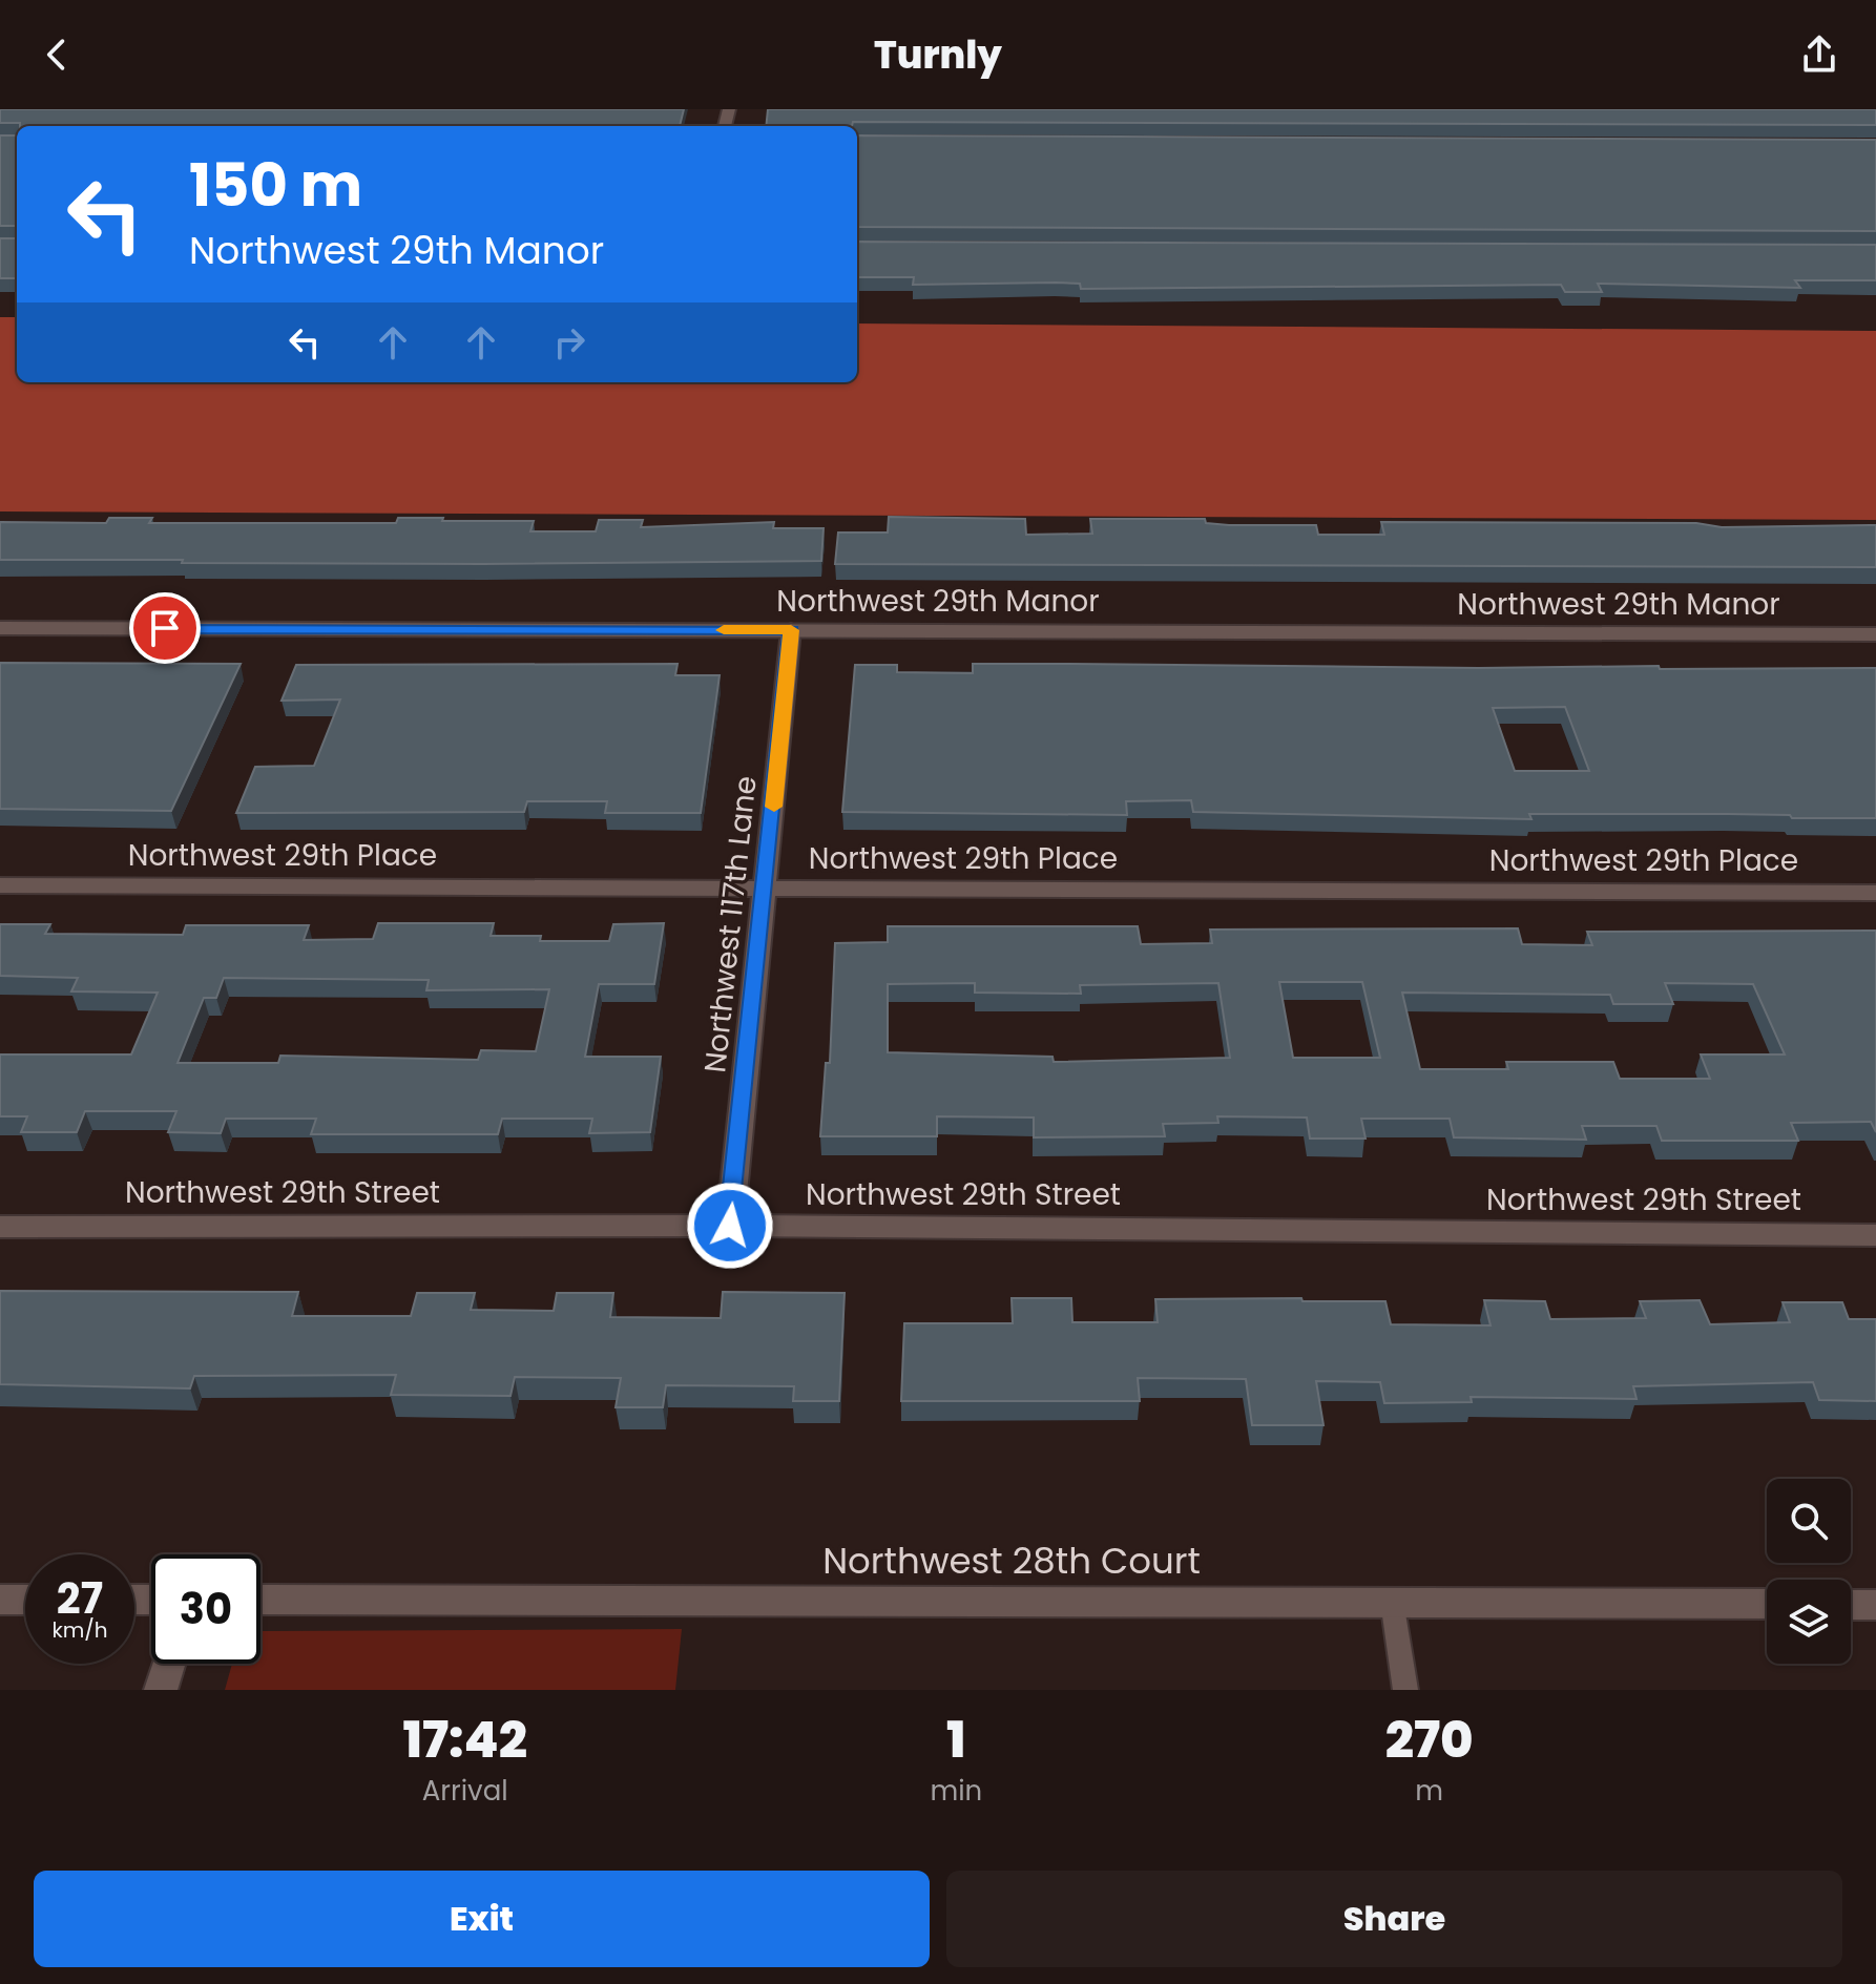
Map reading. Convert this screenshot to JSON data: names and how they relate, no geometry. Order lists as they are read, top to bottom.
{
  "streets": {
    "street": [
      "Northwest 29th Manor",
      "Northwest 29th Place",
      "Northwest 117th Lane",
      "Northwest 29th Street",
      "Northwest 28th Court"
    ]
  },
  "crossings": [
    ["Northwest 29th Manor", "Northwest 117th Lane"],
    ["Northwest 29th Place", "Northwest 117th Lane"],
    ["Northwest 117th Lane", "Northwest 29th Street"]
  ],
  "page": {
    "header": "Turnly",
    "turn": ["150 m", "Northwest 29th Manor"],
    "speed": "27 km/h",
    "limit": "30",
    "eta": [
      "17:42",
      "Arrival",
      "1",
      "min",
      "270",
      "m"
    ],
    "buttons": ["Exit", "Share"]
  }
}
